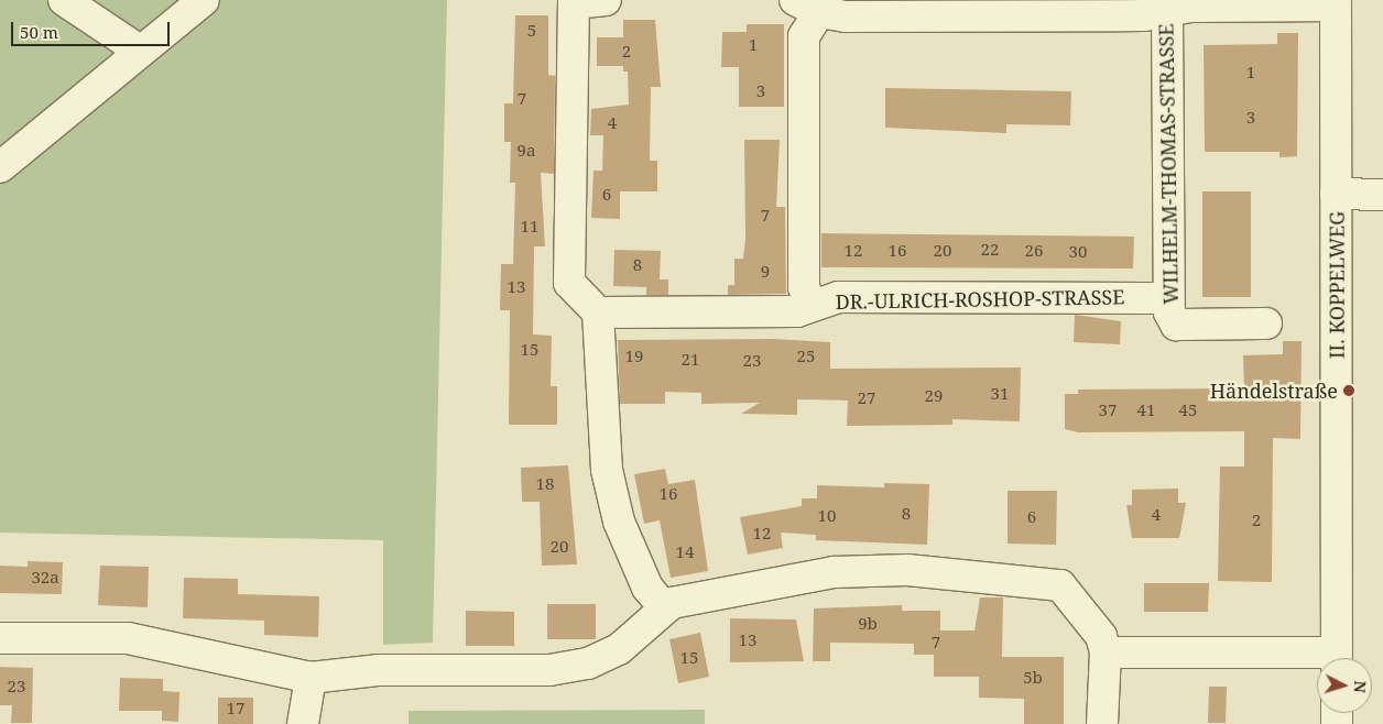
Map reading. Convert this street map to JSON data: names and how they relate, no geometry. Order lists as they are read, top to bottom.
{
  "streets": {
    "street": ["WILHELM-THOMAS-STRASSE", "II. KOPPELWEG", "DR.-ULRICH-ROSHOP-STRASSE"]
  },
  "crossings": [
    ["WILHELM-THOMAS-STRASSE", "DR.-ULRICH-ROSHOP-STRASSE"]
  ],
  "places": ["Händelstraße"],
  "house_numbers": [
    "5",
    "1",
    "2",
    "1",
    "3",
    "7",
    "3",
    "4",
    "9a",
    "6",
    "7",
    "11",
    "22",
    "12",
    "16",
    "20",
    "26",
    "30",
    "8",
    "9",
    "13",
    "15",
    "19",
    "25",
    "21",
    "23",
    "31",
    "29",
    "27",
    "37",
    "41",
    "45",
    "18",
    "16",
    "8",
    "4",
    "10",
    "6",
    "2",
    "12",
    "20",
    "14",
    "32a",
    "9b",
    "13",
    "7",
    "15",
    "5b",
    "23",
    "17"
  ],
  "scale_bar": "50 m",
  "north": "right"
}
